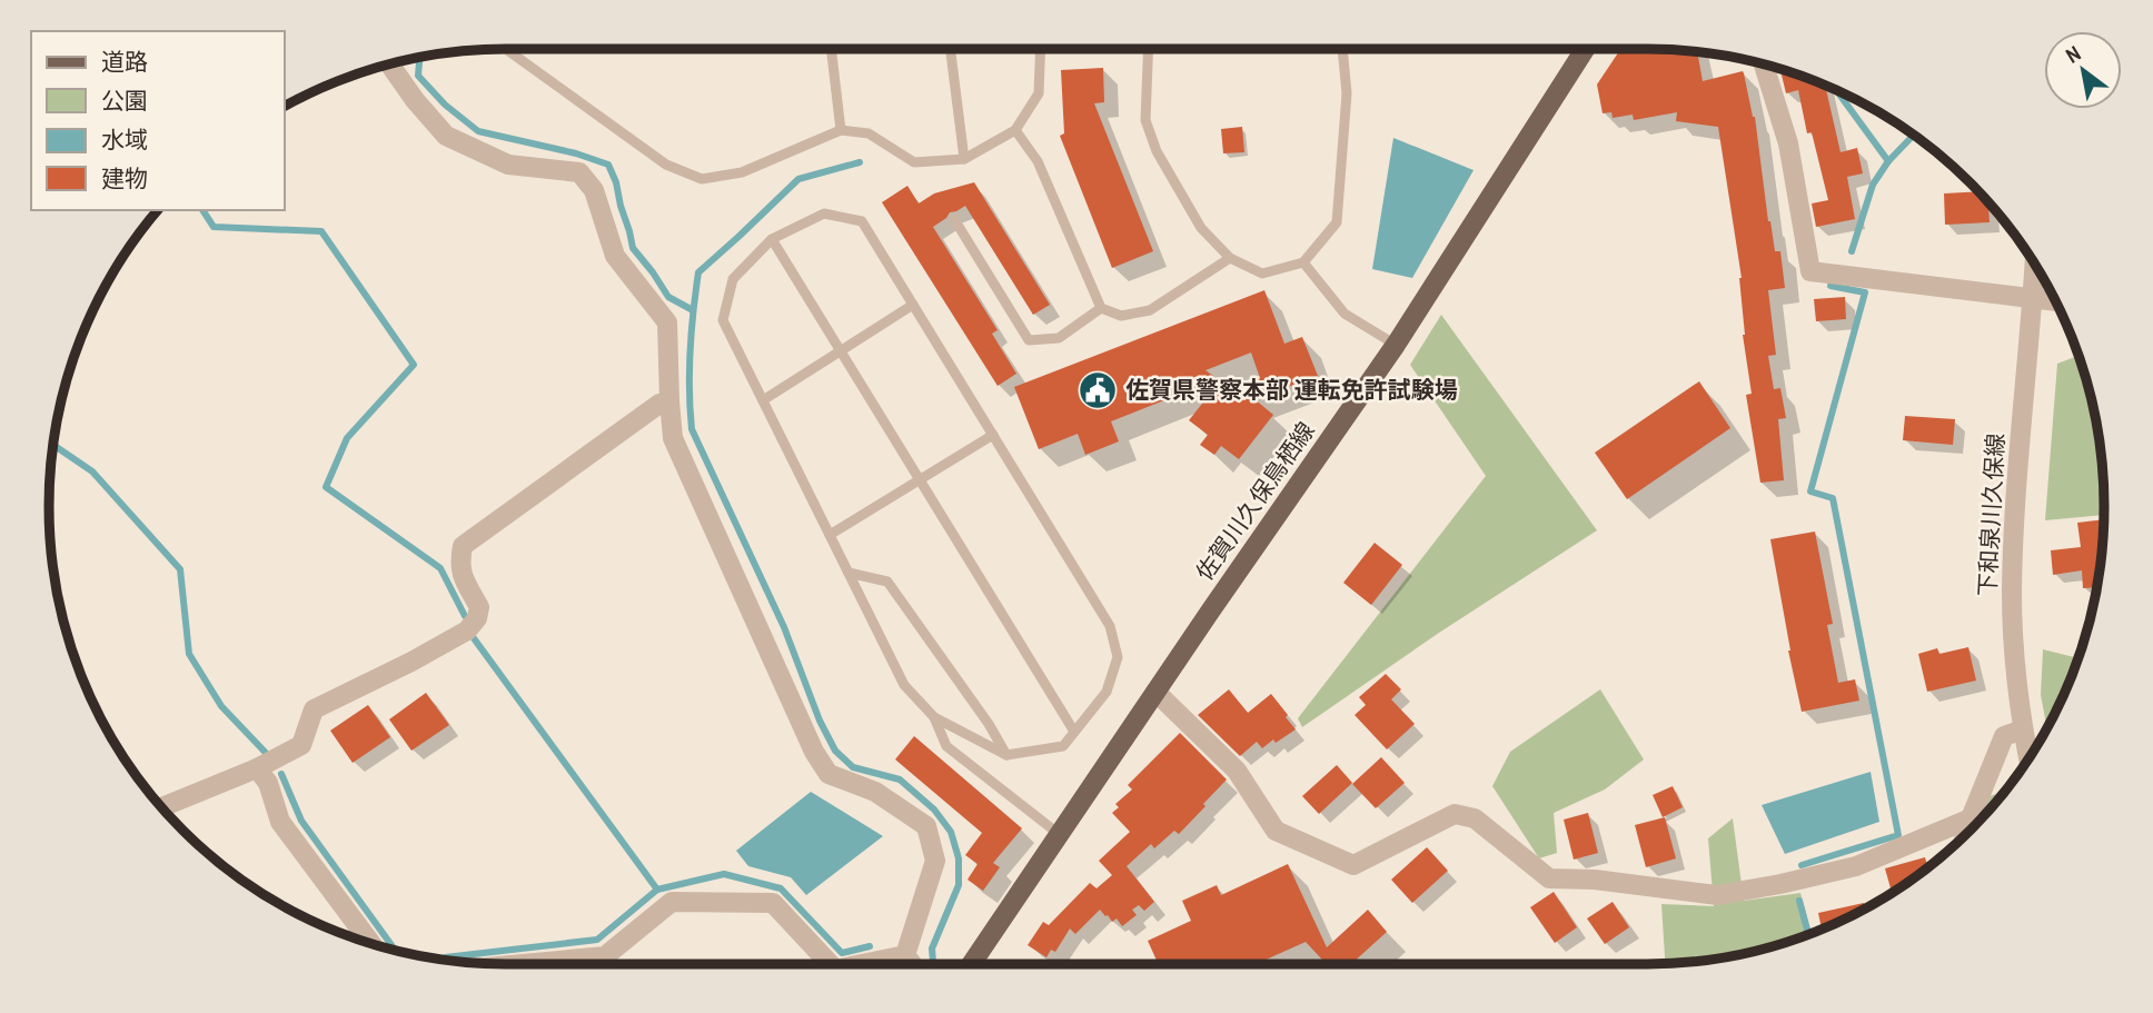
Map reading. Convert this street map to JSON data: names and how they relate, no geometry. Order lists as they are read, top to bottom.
{
  "streets": {
    "main road": ["佐賀川久保鳥栖線"],
    "street": ["下和泉川久保線"]
  },
  "places": {
    "public building": ["佐賀県警察本部 運転免許試験場"]
  },
  "legend": [
    "道路",
    "公園",
    "水域",
    "建物"
  ],
  "north": "top left"
}
